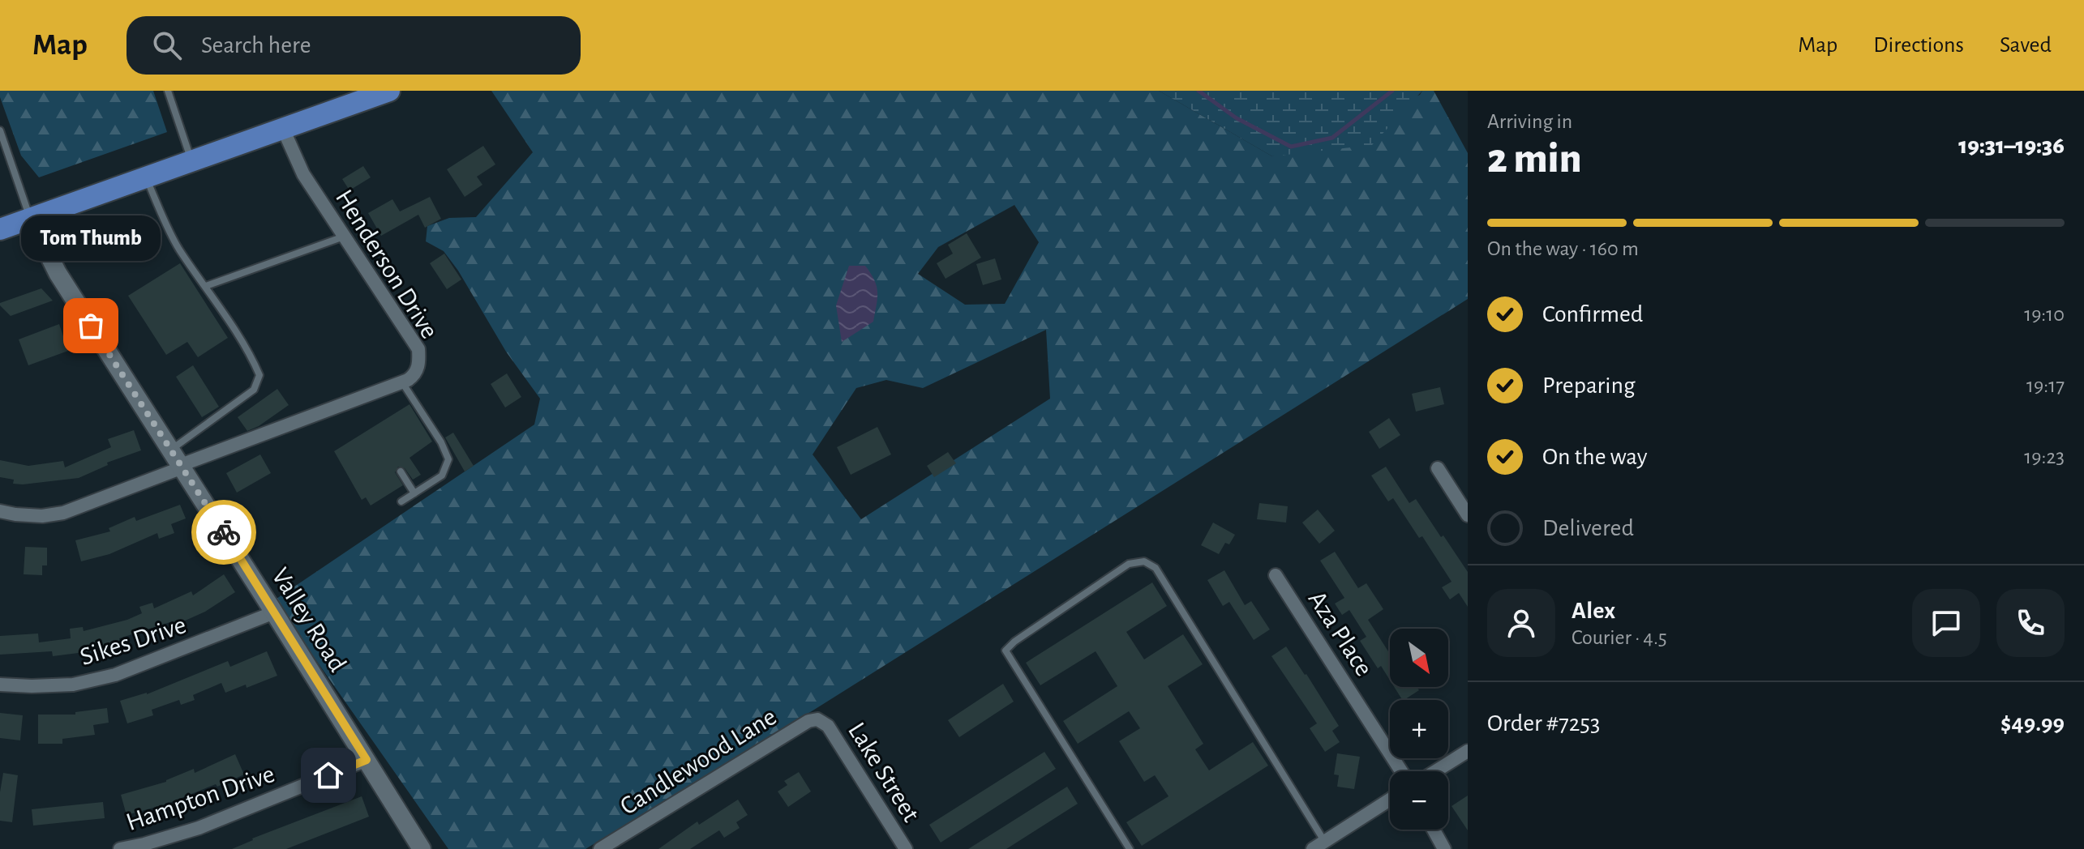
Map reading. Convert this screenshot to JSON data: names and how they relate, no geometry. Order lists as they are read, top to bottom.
{
  "streets": {
    "street": [
      "Henderson Drive",
      "Valley Road",
      "Aza Place",
      "Sikes Drive",
      "Candlewood Lane",
      "Lake Street",
      "Hampton Drive"
    ]
  },
  "crossings": [
    ["Valley Road", "Sikes Drive"],
    ["Valley Road", "Hampton Drive"],
    ["Candlewood Lane", "Lake Street"]
  ],
  "places": ["Tom Thumb"],
  "north": "bottom right",
  "page": {
    "header": "Map",
    "search": "Search here",
    "nav": ["Map", "Directions", "Saved"],
    "heading": ["2 min", "Arriving in", "19:31–19:36"],
    "panel": [
      "Alex",
      "Courier · 4.5",
      "Order #7253",
      "$49.99"
    ],
    "bar": "On the way · 160 m",
    "bubble": "Tom Thumb",
    "list": [
      ["Confirmed", "19:10"],
      ["Preparing", "19:17"],
      ["On the way", "19:23"],
      "Delivered"
    ],
    "map_buttons": ["+", "−"]
  }
}
